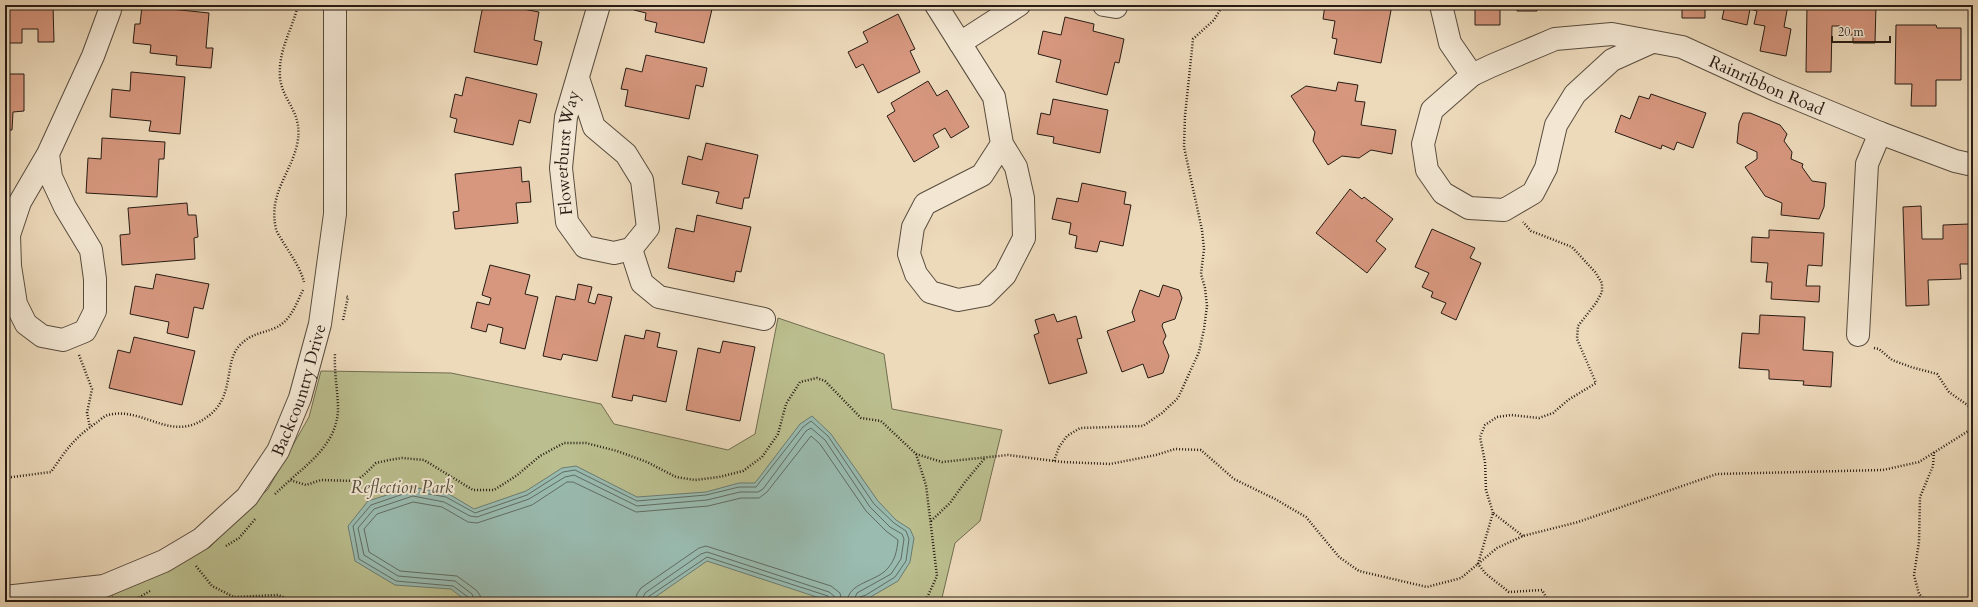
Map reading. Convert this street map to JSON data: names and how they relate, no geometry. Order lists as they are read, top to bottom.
{
  "streets": {
    "street": ["Rainribbon Road", "Flowerburst Way", "Backcountry Drive"]
  },
  "parks": ["Reflection Park"],
  "scale_bar": "20 m"
}
